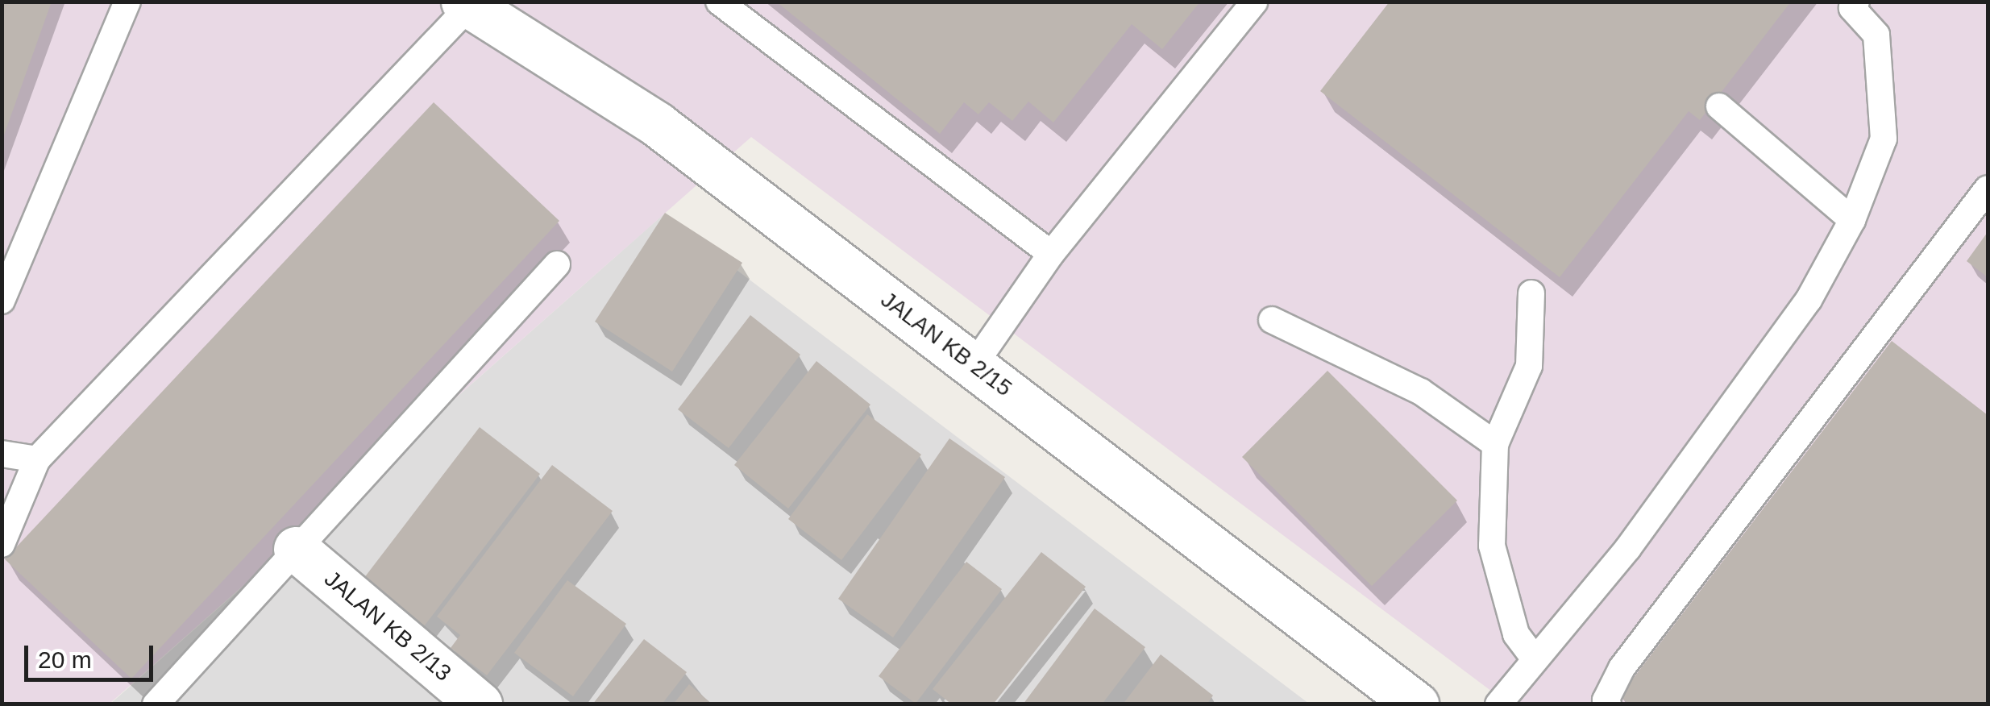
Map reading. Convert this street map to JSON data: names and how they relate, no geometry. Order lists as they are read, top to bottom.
{
  "streets": {
    "street": ["JALAN KB 2/15", "JALAN KB 2/13"]
  },
  "scale_bar": "20 m"
}
